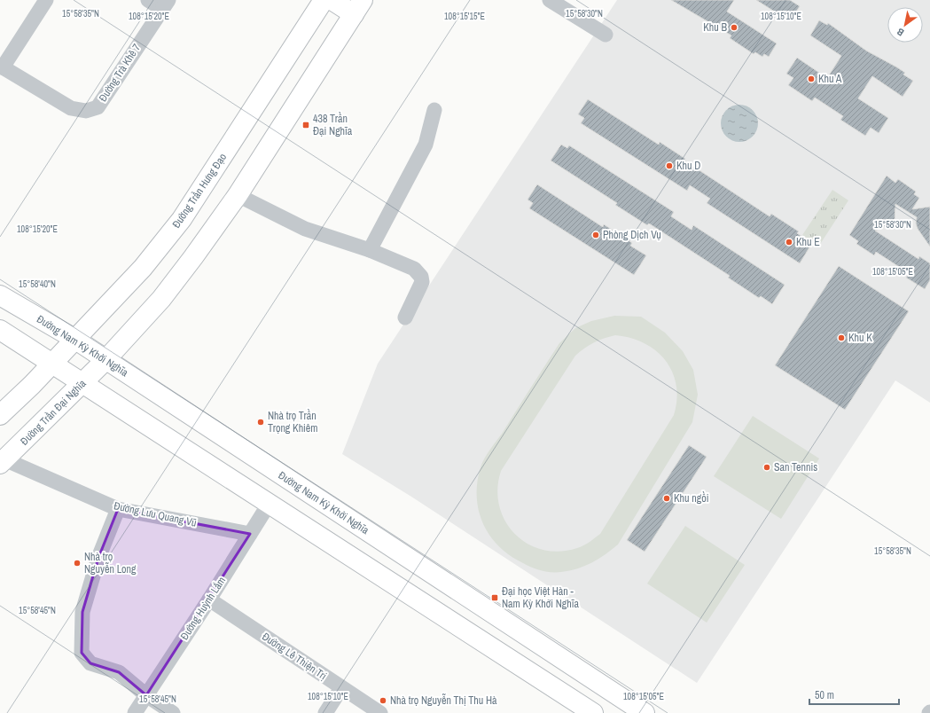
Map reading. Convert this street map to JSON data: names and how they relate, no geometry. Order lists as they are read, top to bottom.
{
  "streets": {
    "main road": ["Đường Trần Hưng Đạo", "Đường Nam Kỳ Khởi Nghĩa", "Đường Trần Đại Nghĩa"],
    "street": [
      "Đường Trà Khê 7",
      "Đường Lưu Quang Vũ",
      "Đường Huỳnh Lắm",
      "Đường Lê Thiện Trị"
    ]
  },
  "crossings": [
    ["Đường Trần Hưng Đạo", "Đường Nam Kỳ Khởi Nghĩa"],
    ["Đường Nam Kỳ Khởi Nghĩa", "Đường Trần Đại Nghĩa"],
    ["Đường Trần Đại Nghĩa", "Đường Lưu Quang Vũ"],
    ["Đường Lưu Quang Vũ", "Đường Huỳnh Lắm"],
    ["Đường Huỳnh Lắm", "Đường Lê Thiện Trị"]
  ],
  "places": {
    "other": [
      "Khu B",
      "Khu A",
      "Khu D",
      "Phòng Dịch Vụ",
      "Khu E",
      "Khu K",
      "Nhà trọ Trần Trọng Khiêm",
      "San Tennis",
      "Khu ngồi",
      "Nhà trọ Nguyễn Long",
      "Nhà trọ Nguyễn Thị Thu Hà"
    ],
    "transit": ["438 Trần Đại Nghĩa", "Đại học Việt Hàn - Nam Kỳ Khởi Nghĩa"]
  },
  "scale_bar": "50 m",
  "north": "bottom left",
  "coordinates": [
    "15°58'35\"N",
    "15°58'30\"N",
    "108°15'20\"E",
    "108°15'15\"E",
    "108°15'10\"E",
    "108°15'05\"E",
    "15°58'40\"N",
    "15°58'45\"N"
  ]
}
